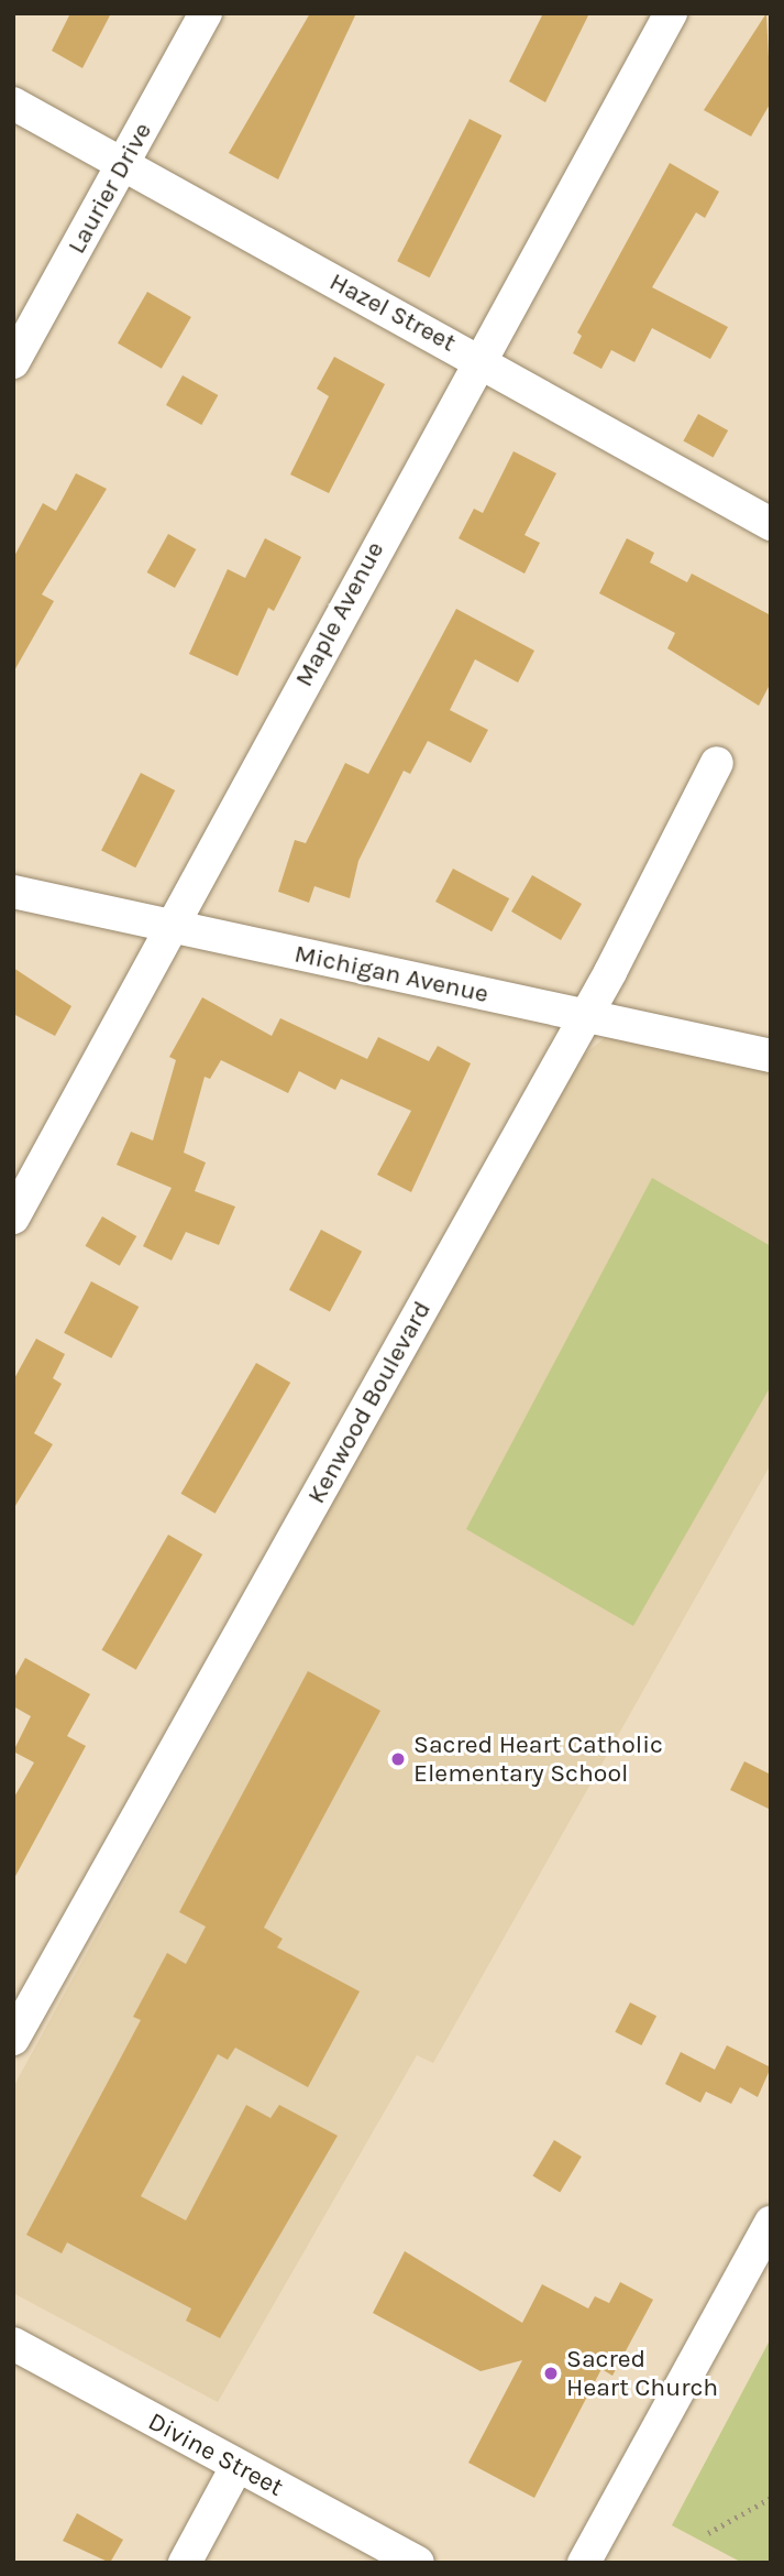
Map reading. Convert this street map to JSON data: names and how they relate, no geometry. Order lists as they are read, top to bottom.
{
  "streets": {
    "street": [
      "Laurier Drive",
      "Hazel Street",
      "Maple Avenue",
      "Michigan Avenue",
      "Kenwood Boulevard",
      "Divine Street"
    ]
  },
  "crossings": [
    ["Laurier Drive", "Hazel Street"],
    ["Hazel Street", "Maple Avenue"],
    ["Maple Avenue", "Michigan Avenue"],
    ["Michigan Avenue", "Kenwood Boulevard"]
  ],
  "places": ["Sacred Heart Catholic Elementary School", "Sacred Heart Church"]
}
